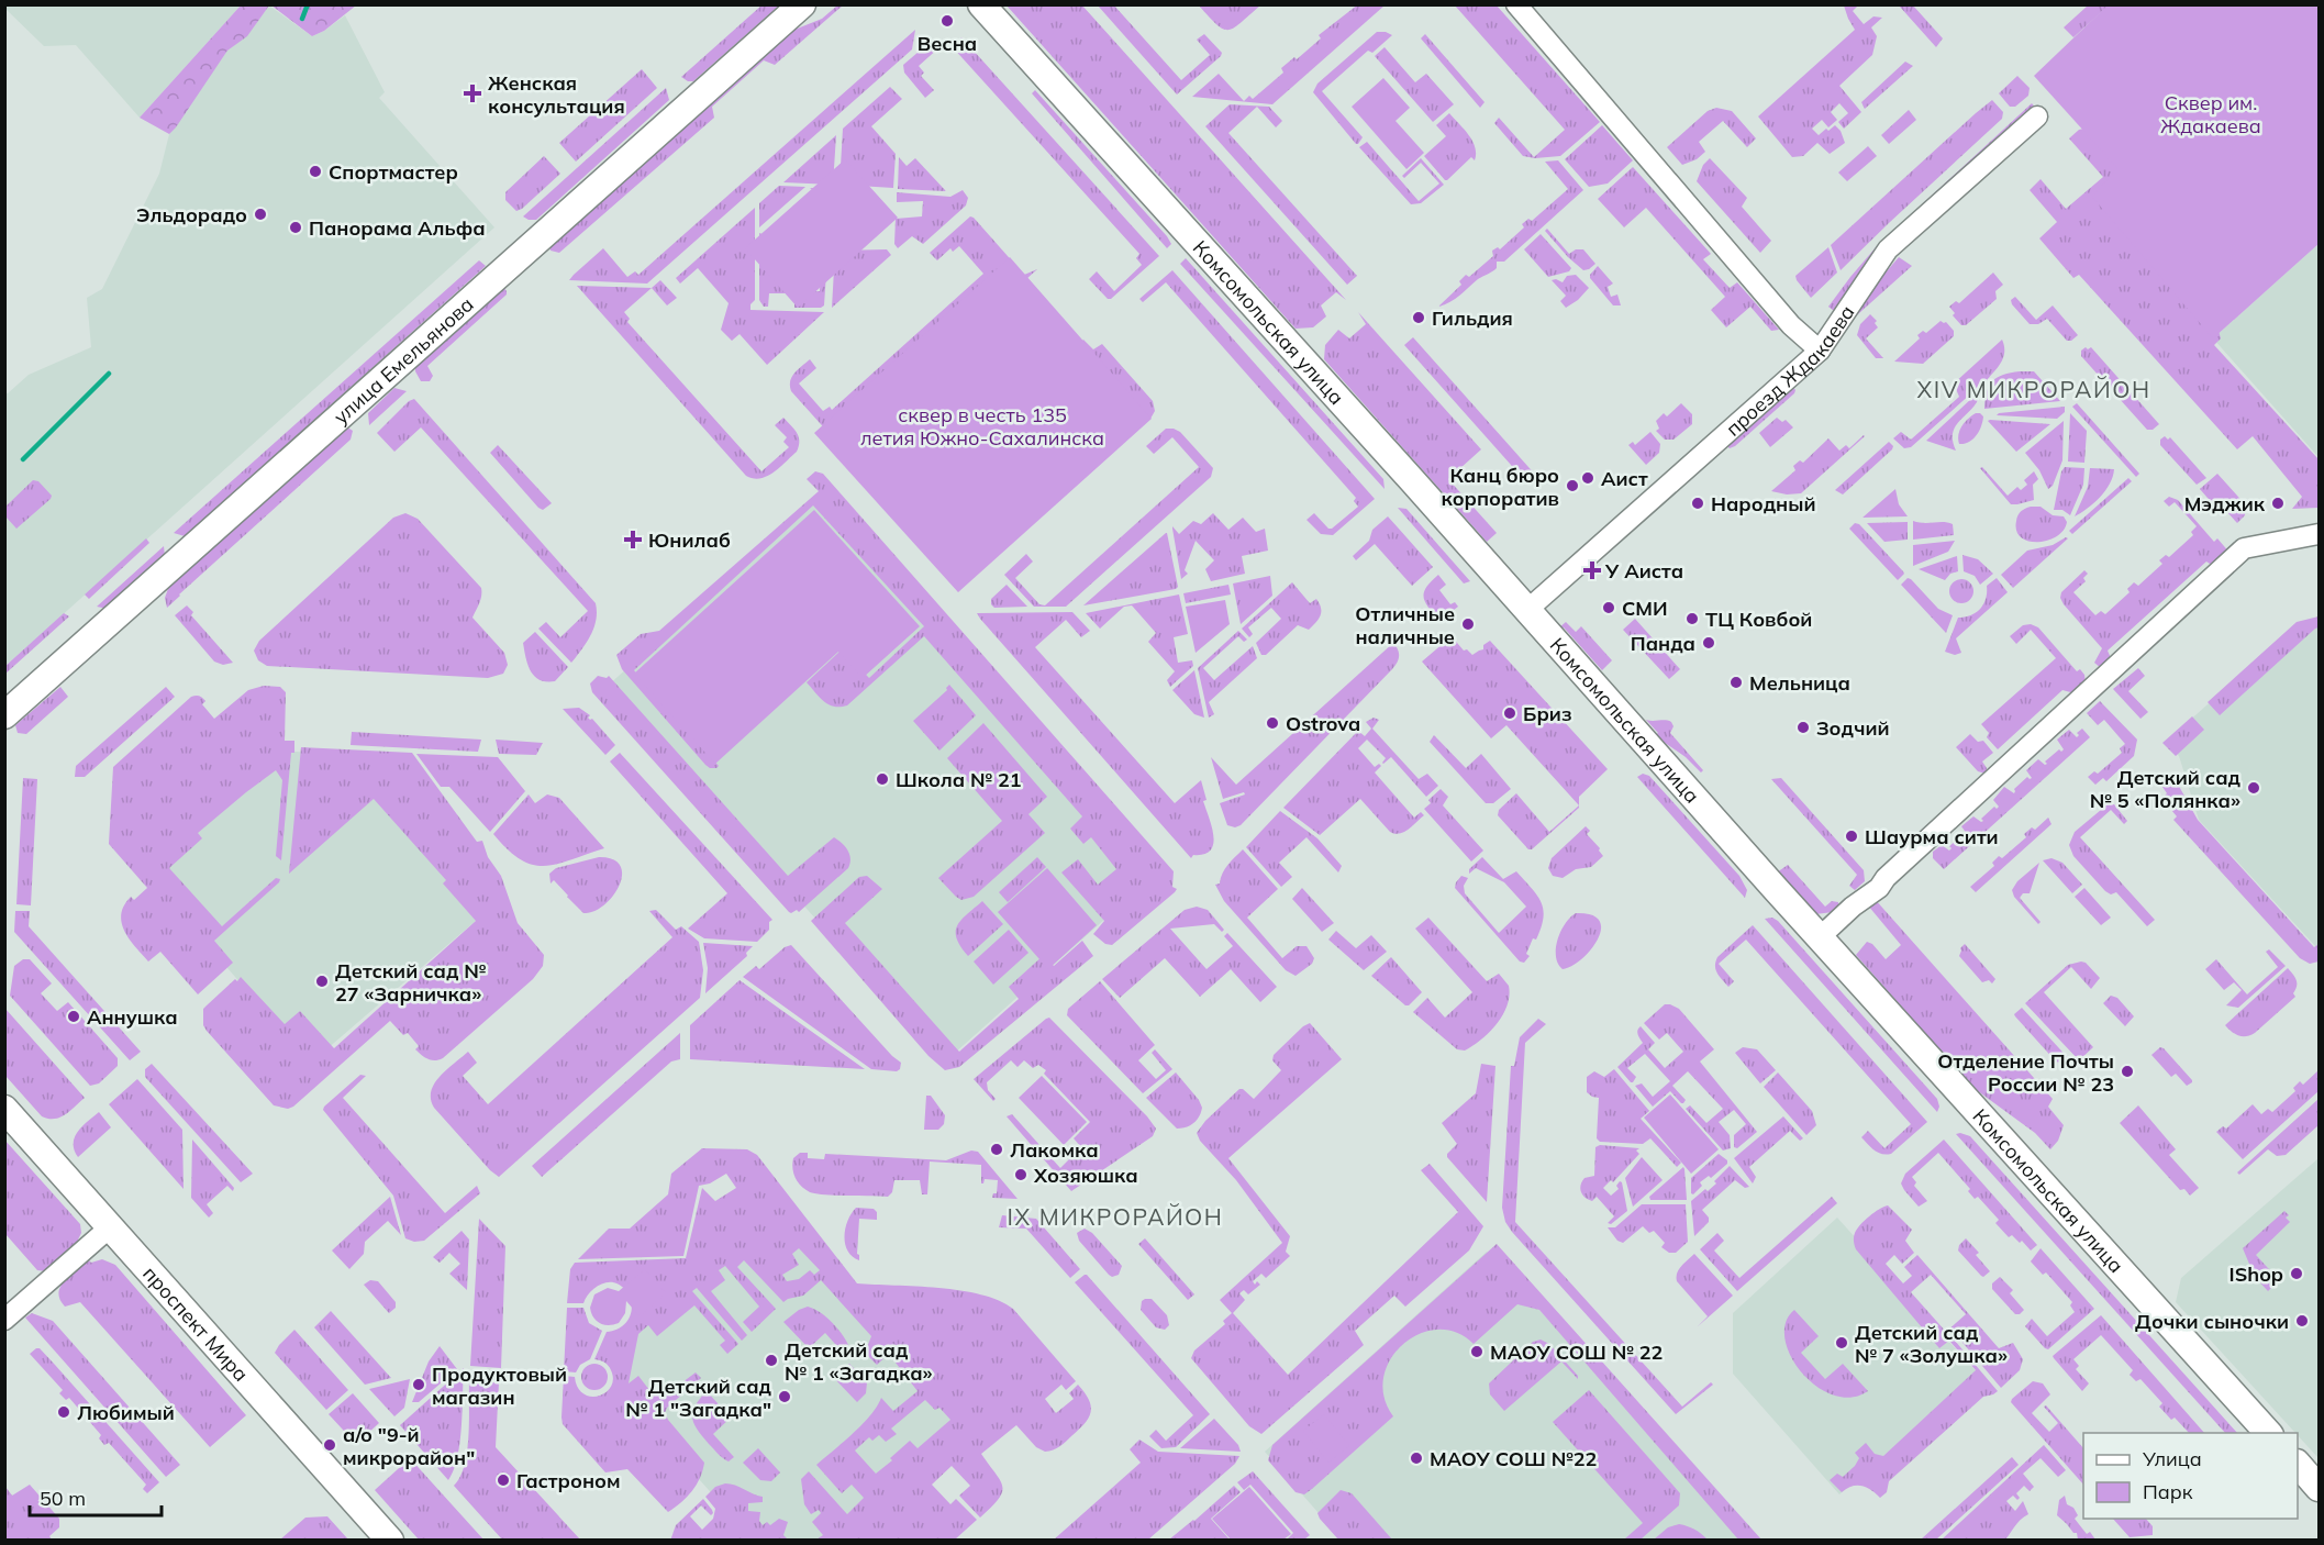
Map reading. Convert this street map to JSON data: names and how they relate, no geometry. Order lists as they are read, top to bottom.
{
  "streets": {
    "main road": ["Комсомольская улица", "улица Емельянова", "проспект Мира"],
    "street": ["проезд Ждакаева"]
  },
  "crossings": [
    ["Комсомольская улица", "проезд Ждакаева"]
  ],
  "districts": ["XIV МИКРОРАЙОН", "IX МИКРОРАЙОН"],
  "parks": ["Сквер им. Ждакаева", "сквер в честь 135 летия Южно-Сахалинска"],
  "places": {
    "other": [
      "Весна",
      "Спортмастер",
      "Эльдорадо",
      "Панорама Альфа",
      "Гильдия",
      "Аист",
      "Канц бюро корпоратив",
      "Народный",
      "Мэджик",
      "СМИ",
      "ТЦ Ковбой",
      "Отличные наличные",
      "Панда",
      "Мельница",
      "Бриз",
      "Ostrova",
      "Зодчий",
      "Школа № 21",
      "Детский сад № 5 «Полянка»",
      "Шаурма сити",
      "Детский сад № 27 «Зарничка»",
      "Аннушка",
      "Отделение Почты России № 23",
      "Лакомка",
      "Хозяюшка",
      "IShop",
      "Дочки сыночки",
      "Детский сад № 7 «Золушка»",
      "МАОУ СОШ № 22",
      "Детский сад № 1 «Загадка»",
      "Продуктовый магазин",
      "Детский сад № 1 \"Загадка\"",
      "Любимый",
      "а/о \"9-й микрорайон\"",
      "МАОУ СОШ №22",
      "Гастроном"
    ],
    "health": ["Женская консультация", "Юнилаб", "У Аиста"]
  },
  "legend": ["Улица", "Парк"],
  "scale_bar": "50 m"
}
